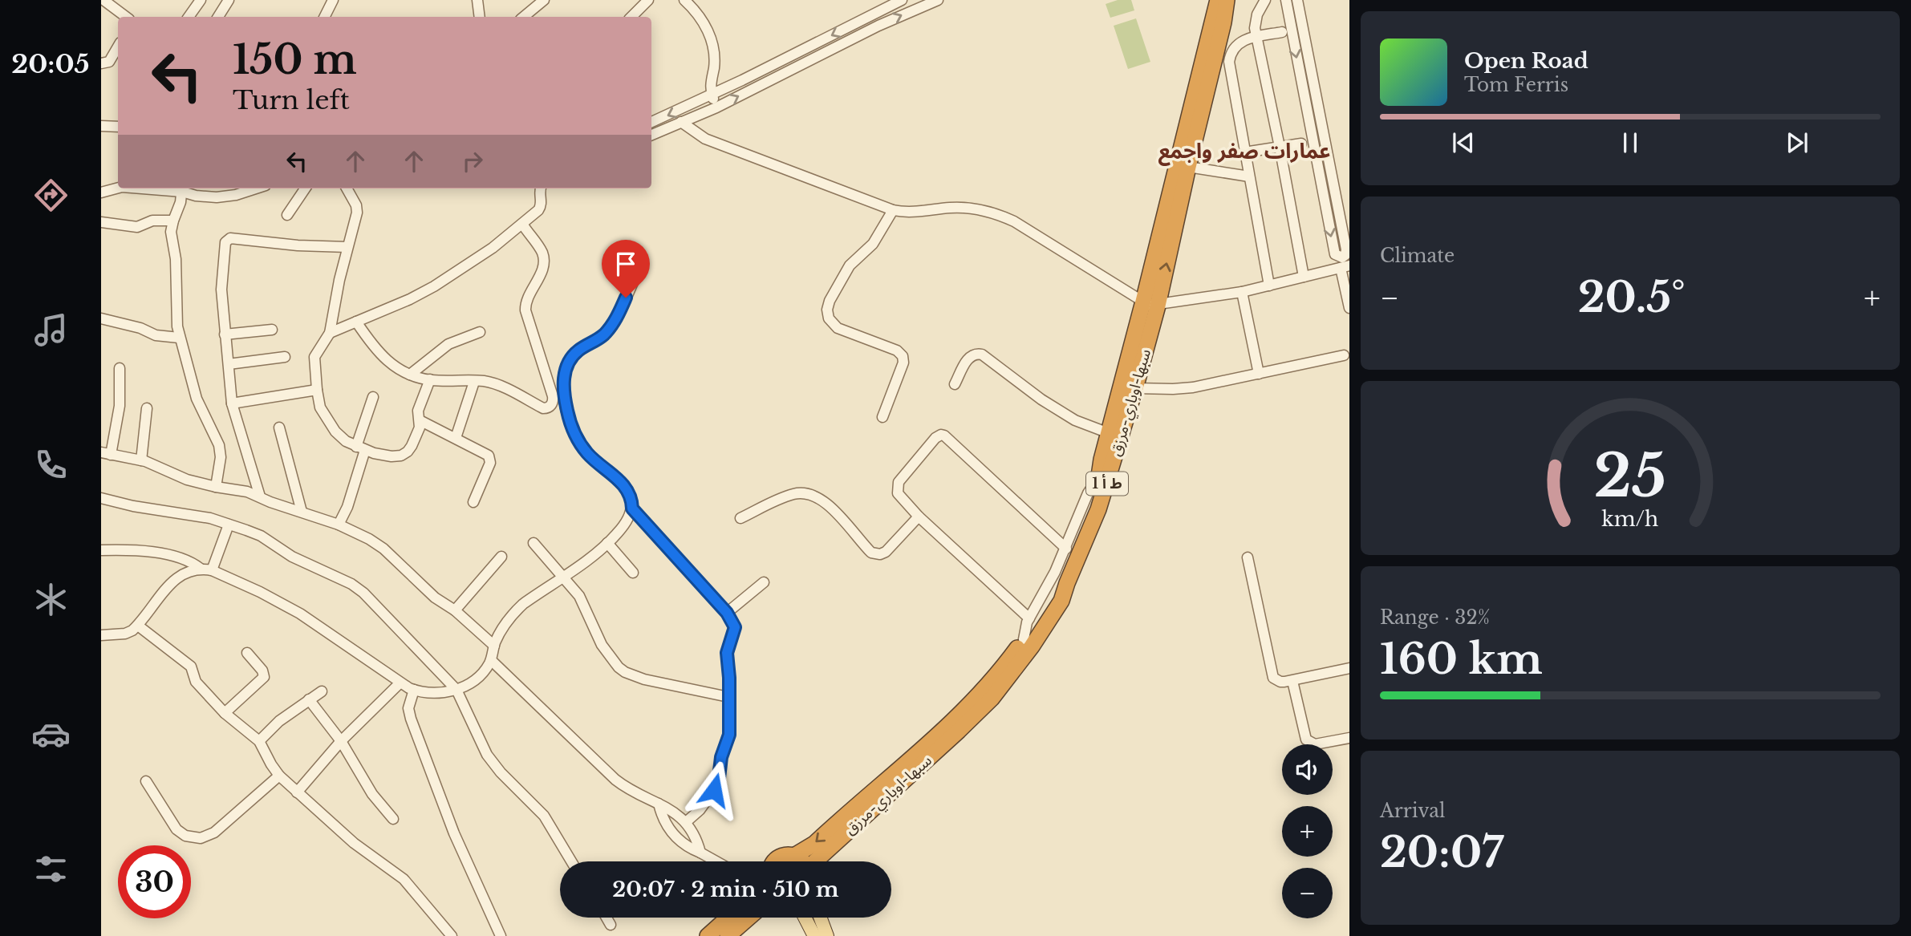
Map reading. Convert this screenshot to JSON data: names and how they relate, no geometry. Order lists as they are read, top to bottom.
{
  "streets": {
    "highway": ["سبها-اوباري-مرزق", "ط أ 1"]
  },
  "districts": ["عمارات صفر واجمع"],
  "page": {
    "tabs": "20:05",
    "turn": ["150 m", "Turn left"],
    "song": ["Open Road", "Tom Ferris"],
    "tile": [
      "Climate",
      ["Range · 32%", "160 km"],
      ["Arrival", "20:07"]
    ],
    "heat": ["−", "20.5°", "+"],
    "map_buttons": ["+", "−"],
    "limit": "30",
    "trip": "20:07 · 2 min · 510 m",
    "gauge": ["25", "km/h"]
  }
}
